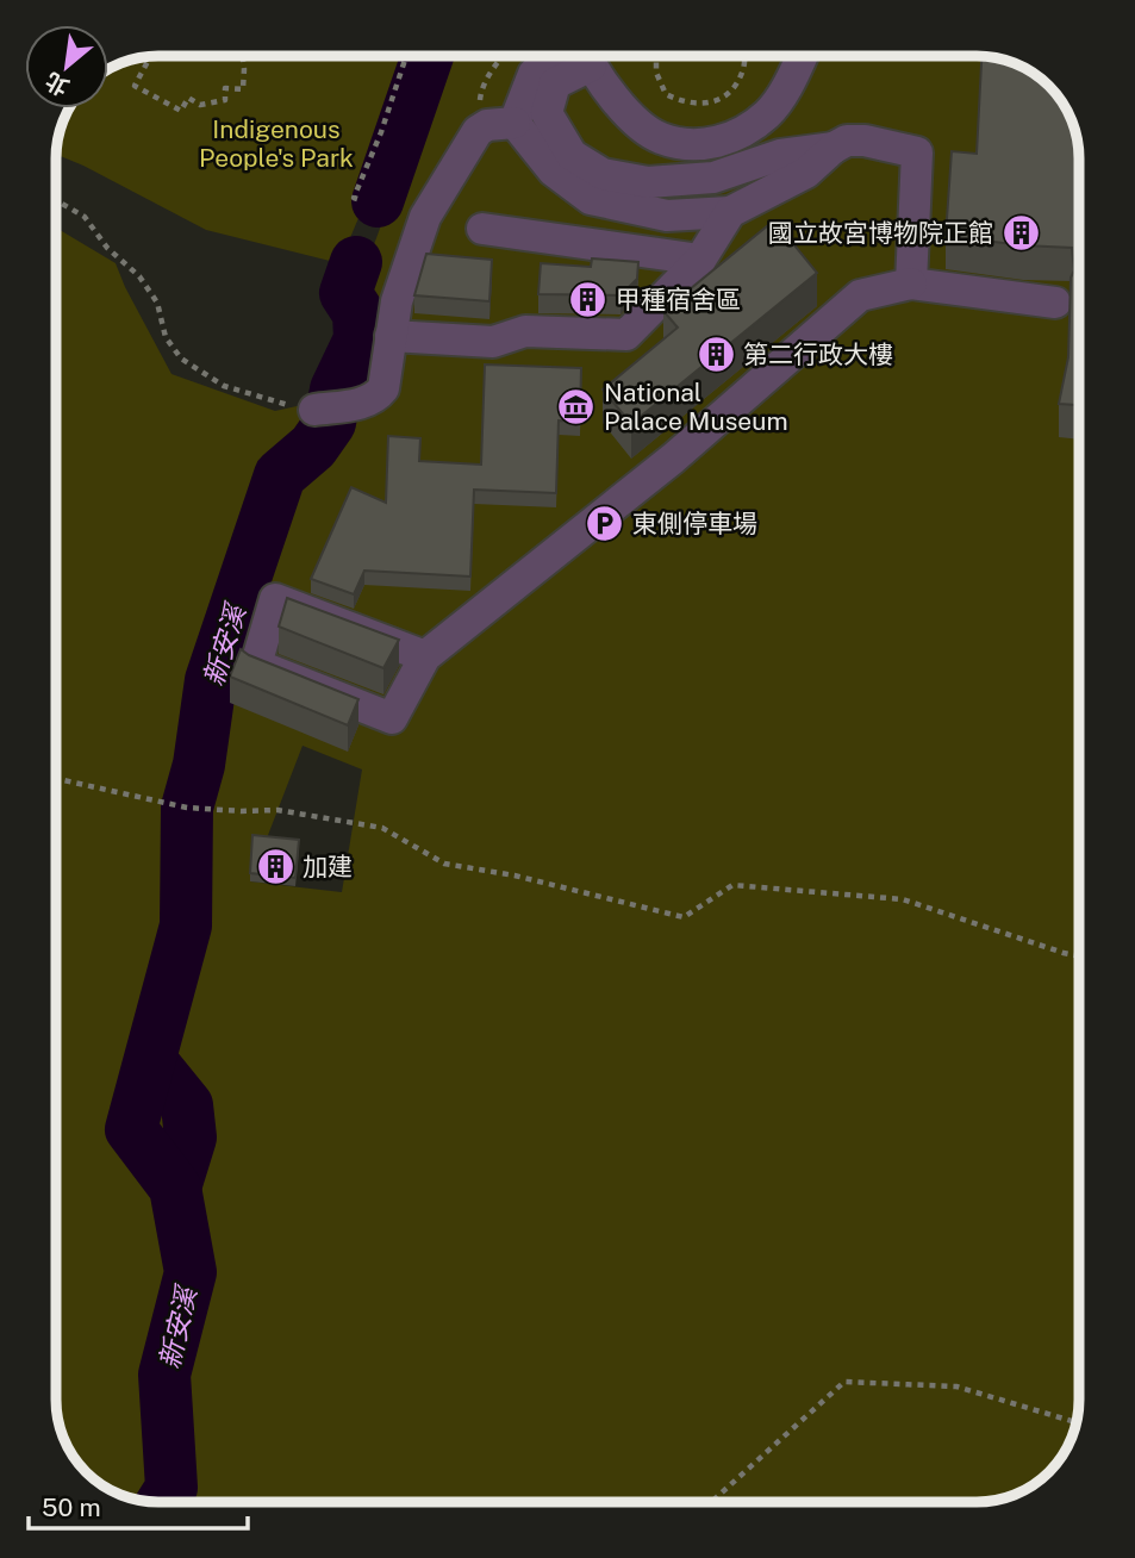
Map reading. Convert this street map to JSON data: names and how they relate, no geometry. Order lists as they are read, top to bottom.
{
  "water": ["新安溪"],
  "parks": ["Indigenous People's Park"],
  "places": {
    "building": [
      "國立故宮博物院正館",
      "甲種宿舍區",
      "第二行政大樓",
      "加建"
    ],
    "museum": ["National Palace Museum"],
    "parking": ["東側停車場"]
  },
  "scale_bar": "50 m",
  "north": "bottom left"
}
